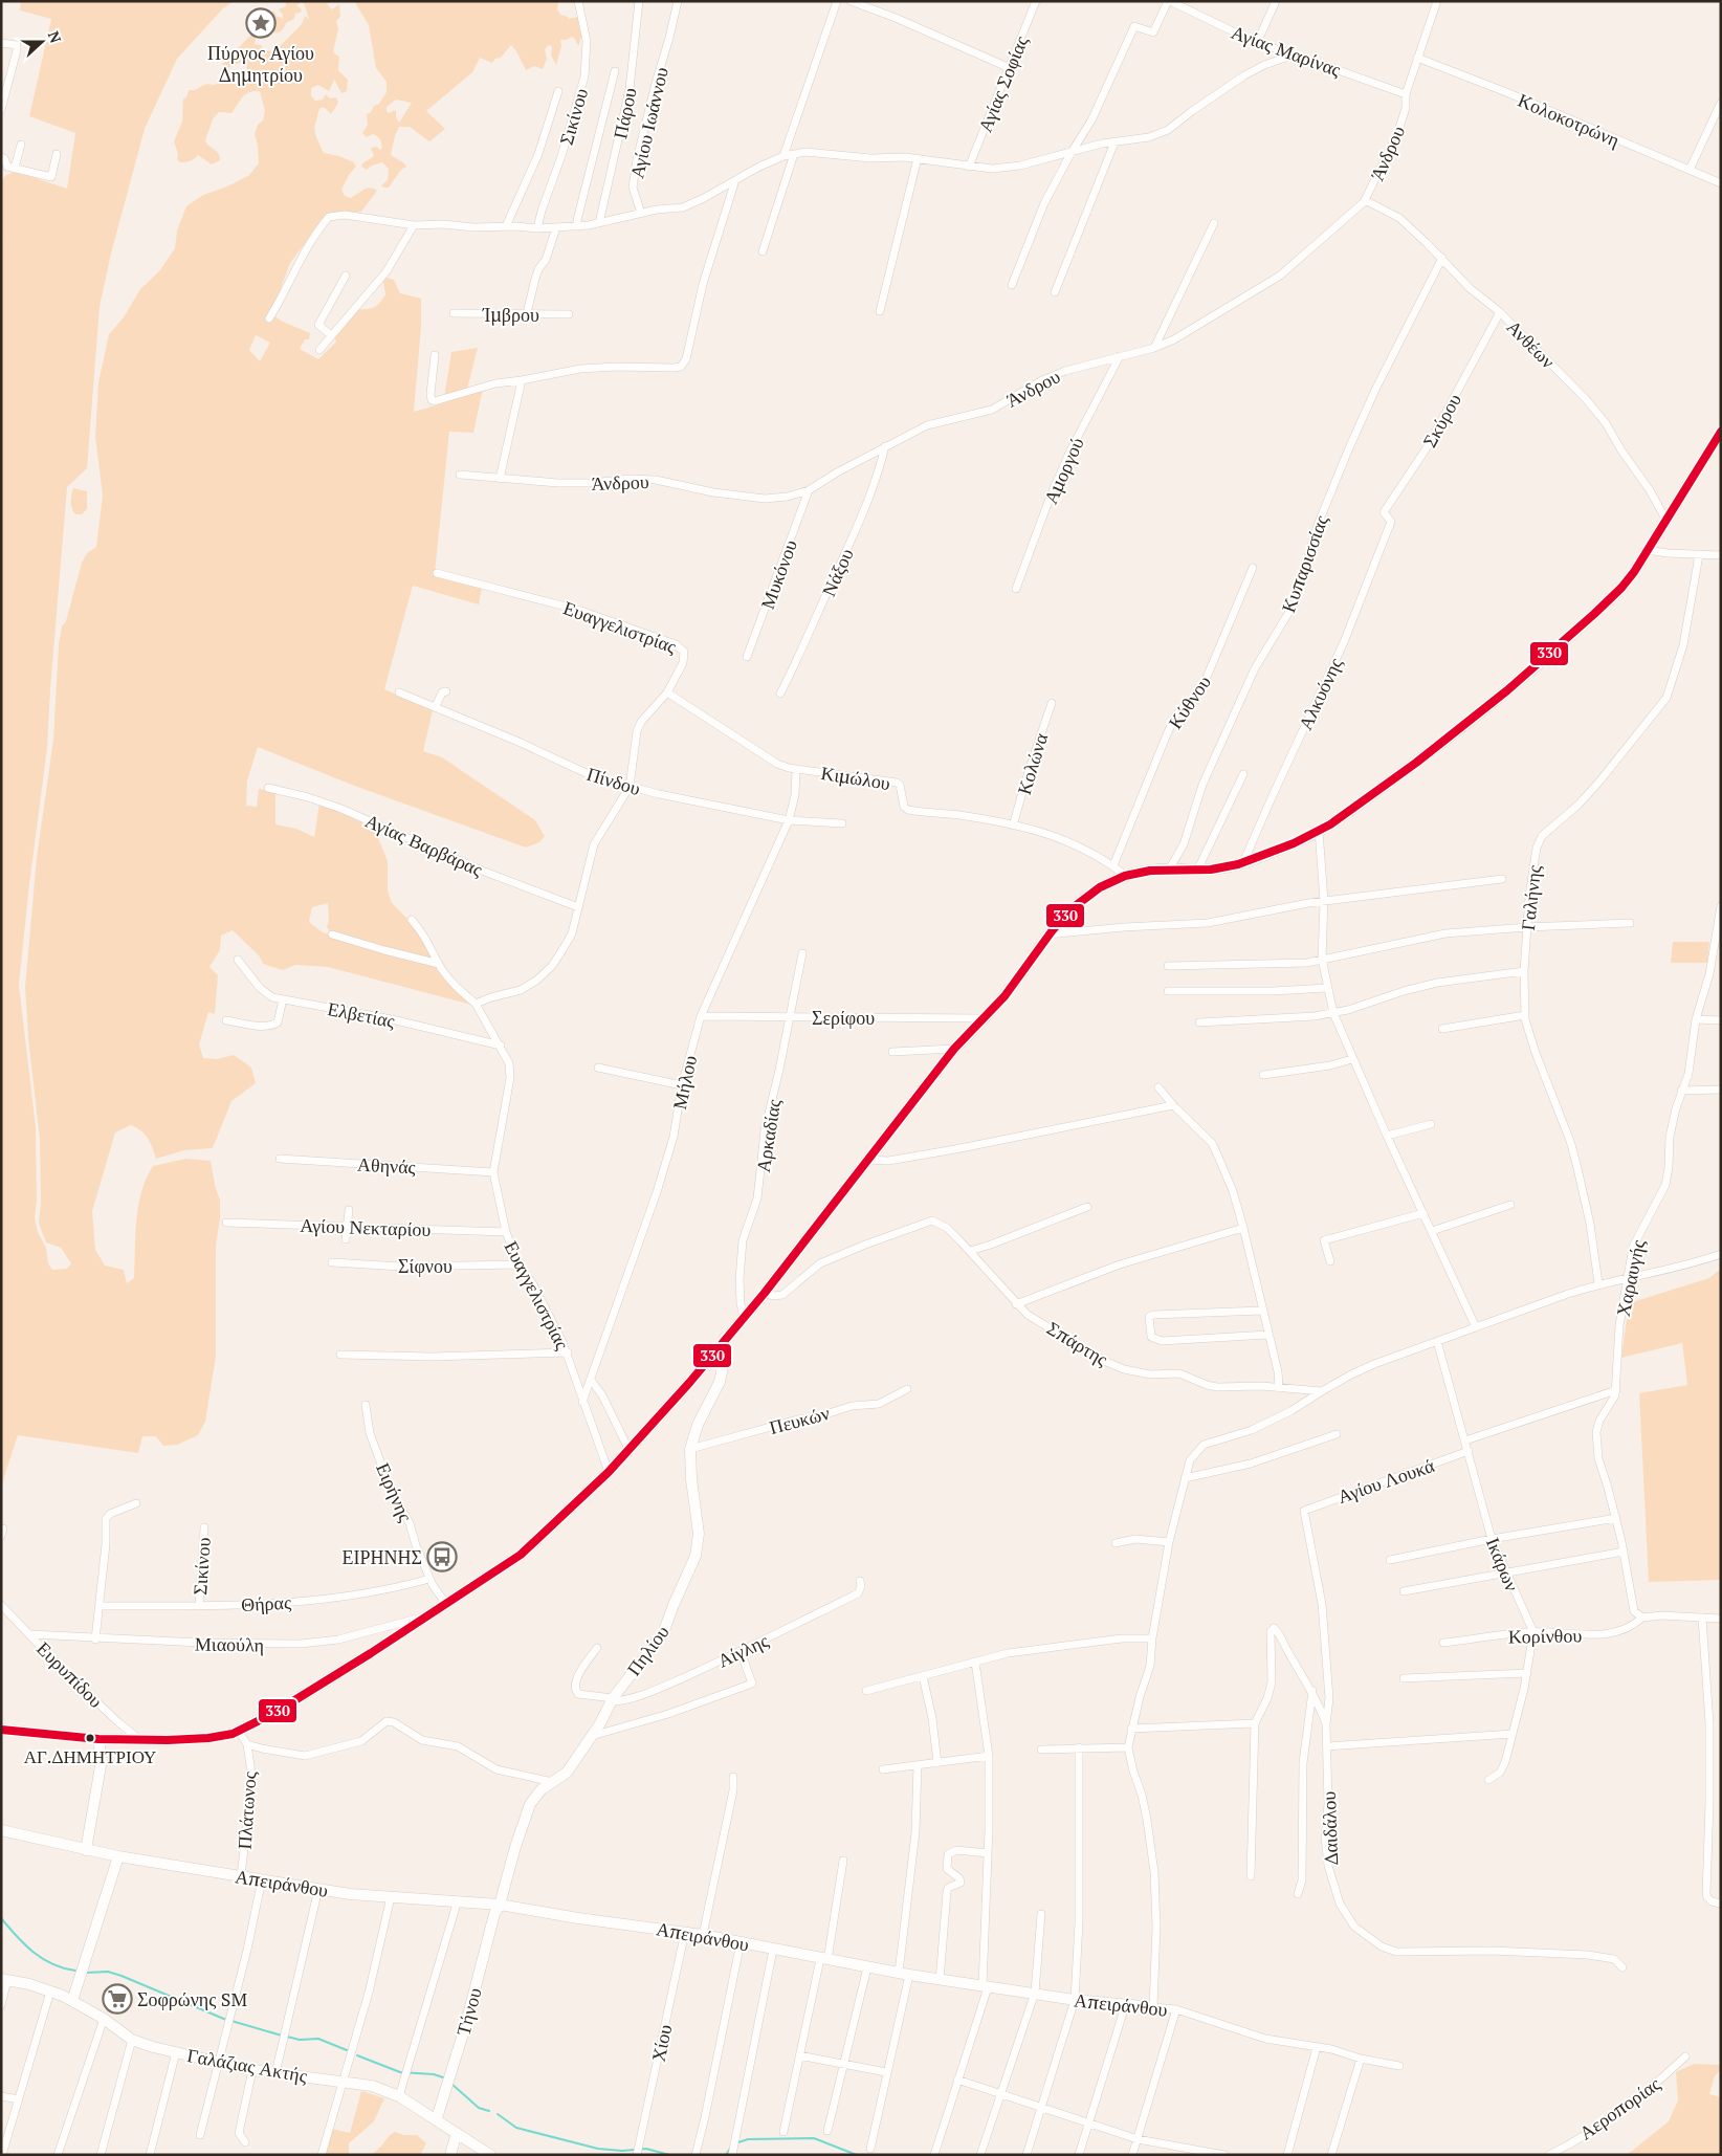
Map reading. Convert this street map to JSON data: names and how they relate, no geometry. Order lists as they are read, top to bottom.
{
  "streets": {
    "street": [
      "Αγίας Μαρίνας",
      "Αγίας Σοφίας",
      "Πάρου",
      "Σικίνου",
      "Κολοκοτρώνη",
      "Αγίου Ιωάννου",
      "Άνδρου",
      "Ίμβρου",
      "Ανθέων",
      "Σκύρου",
      "Αμοργού",
      "Κυπαρισσίας",
      "Νάξου",
      "Μυκόνου",
      "Ευαγγελιστρίας",
      "Αλκυόνης",
      "Κύθνου",
      "Κολώνα",
      "Κιμώλου",
      "Πίνδου",
      "Αγίας Βαρβάρας",
      "Γαλήνης",
      "Ελβετίας",
      "Σερίφου",
      "Μήλου",
      "Αρκαδίας",
      "Αθηνάς",
      "Αγίου Νεκταρίου",
      "Σίφνου",
      "Χαραυγής",
      "Σπάρτης",
      "Πευκών",
      "Αγίου Λουκά",
      "Ειρήνης",
      "Ικάρων",
      "Θήρας",
      "Κορίνθου",
      "Μιαούλη",
      "Πηλίου",
      "Αίγλης",
      "Ευρυπίδου",
      "Πλάτωνος",
      "Δαιδάλου",
      "Απειράνθου",
      "Τήνου",
      "Χίου",
      "Γαλάζιας Ακτής",
      "Αεροπορίας"
    ]
  },
  "crossings": [
    ["Αγίας Μαρίνας", "Άνδρου"],
    ["Σικίνου", "Θήρας"],
    ["Κολοκοτρώνη", "Άνδρου"],
    ["Άνδρου", "Ανθέων"],
    ["Άνδρου", "Αμοργού"],
    ["Άνδρου", "Νάξου"],
    ["Άνδρου", "Μυκόνου"],
    ["Ανθέων", "Σκύρου"],
    ["Ανθέων", "Κυπαρισσίας"],
    ["Σκύρου", "Αλκυόνης"],
    ["Ευαγγελιστρίας", "Κιμώλου"],
    ["Ευαγγελιστρίας", "Πίνδου"],
    ["Ευαγγελιστρίας", "Αγίας Βαρβάρας"],
    ["Ευαγγελιστρίας", "Ελβετίας"],
    ["Ευαγγελιστρίας", "Μήλου"],
    ["Ευαγγελιστρίας", "Αθηνάς"],
    ["Ευαγγελιστρίας", "Αγίου Νεκταρίου"],
    ["Ευαγγελιστρίας", "Σίφνου"],
    ["Κύθνου", "Κιμώλου"],
    ["Κολώνα", "Κιμώλου"],
    ["Κιμώλου", "Μήλου"],
    ["Πίνδου", "Μήλου"],
    ["Σερίφου", "Μήλου"],
    ["Σερίφου", "Αρκαδίας"],
    ["Χαραυγής", "Κορίνθου"],
    ["Πευκών", "Πηλίου"],
    ["Αγίου Λουκά", "Ικάρων"],
    ["Αγίου Λουκά", "Δαιδάλου"],
    ["Ειρήνης", "Θήρας"],
    ["Ικάρων", "Κορίνθου"],
    ["Μιαούλη", "Ευρυπίδου"],
    ["Πηλίου", "Αίγλης"],
    ["Πηλίου", "Απειράνθου"],
    ["Πηλίου", "Τήνου"],
    ["Πλάτωνος", "Απειράνθου"],
    ["Απειράνθου", "Τήνου"],
    ["Απειράνθου", "Χίου"],
    ["Τήνου", "Γαλάζιας Ακτής"]
  ],
  "places": {
    "place": ["Πύργος Αγίου Δημητρίου"],
    "bus stop": ["ΕΙΡΗΝΗΣ"],
    "other": ["ΑΓ.ΔΗΜΗΤΡΙΟΥ"],
    "supermarket": ["Σοφρώνης SM"]
  },
  "lines": ["transit line 330"],
  "north": "right"
}
